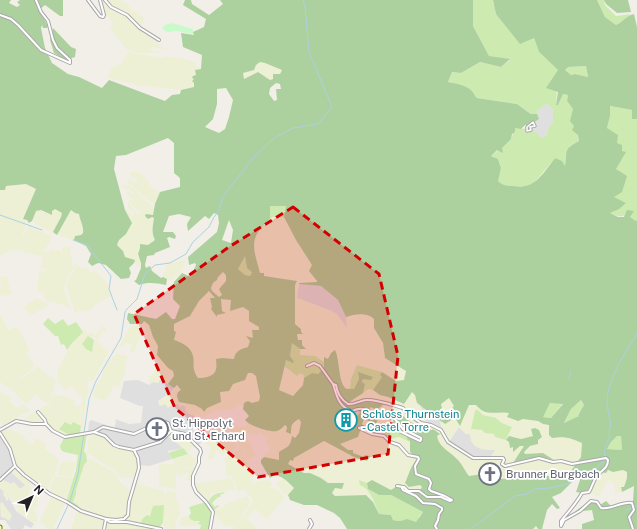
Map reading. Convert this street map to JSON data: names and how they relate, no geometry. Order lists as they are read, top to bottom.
{
  "places": {
    "building": ["Schloss Thurnstein - Castel Torre"],
    "church": ["St. Hippolyt und St. Erhard", "Brunner Burgbach"]
  },
  "north": "top right"
}
